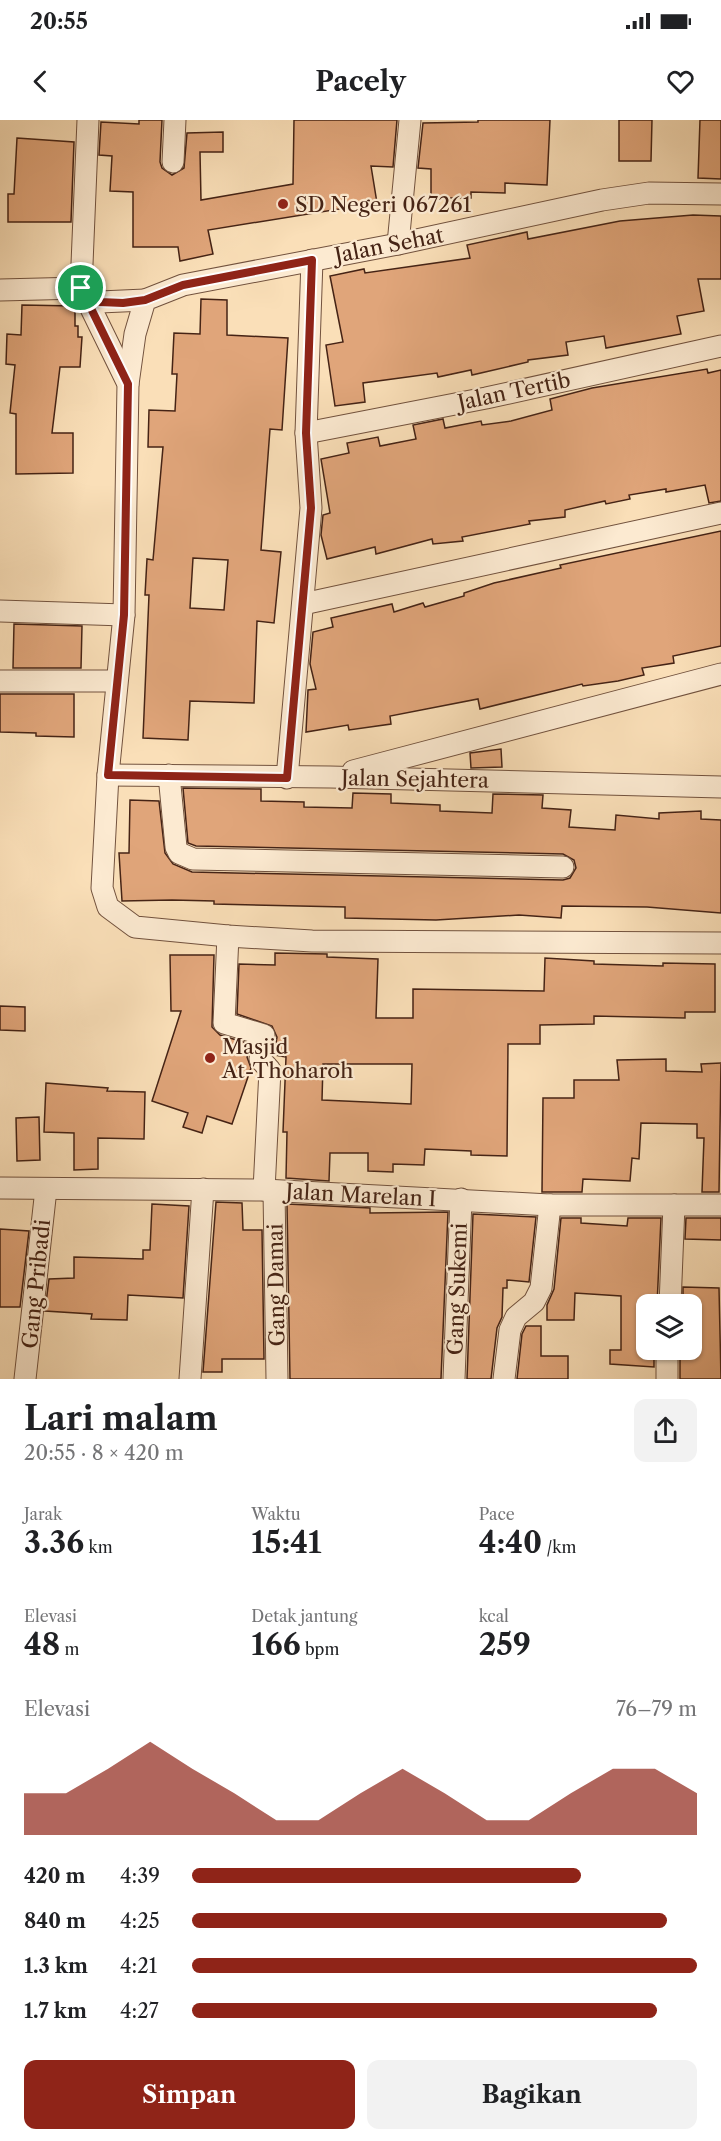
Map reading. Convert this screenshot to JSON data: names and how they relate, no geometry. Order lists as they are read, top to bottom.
{
  "streets": {
    "street": [
      "Jalan Sehat",
      "Jalan Tertib",
      "Jalan Sejahtera",
      "Jalan Marelan I",
      "Gang Pribadi",
      "Gang Damai",
      "Gang Sukemi"
    ]
  },
  "crossings": [
    ["Jalan Marelan I", "Gang Pribadi"],
    ["Jalan Marelan I", "Gang Damai"],
    ["Jalan Marelan I", "Gang Sukemi"]
  ],
  "places": ["SD Negeri 067261", "Masjid At-Thoharoh"],
  "page": {
    "status": "20:55",
    "header": "Pacely",
    "heading": ["Lari malam", "20:55 · 8 × 420 m"],
    "stats": [
      ["Jarak", "3.36 km"],
      ["Waktu", "15:41"],
      ["Pace", "4:40 /km"],
      ["Elevasi", "48 m"],
      ["Detak jantung", "166 bpm"],
      ["kcal", "259"]
    ],
    "chart": ["Elevasi", "76–79 m"],
    "list": [
      {
        "name": "420 m",
        "note": "4:39"
      },
      {
        "name": "840 m",
        "note": "4:25"
      },
      {
        "name": "1.3 km",
        "note": "4:21"
      },
      {
        "name": "1.7 km",
        "note": "4:27"
      }
    ],
    "buttons": ["Simpan", "Bagikan"]
  }
}
